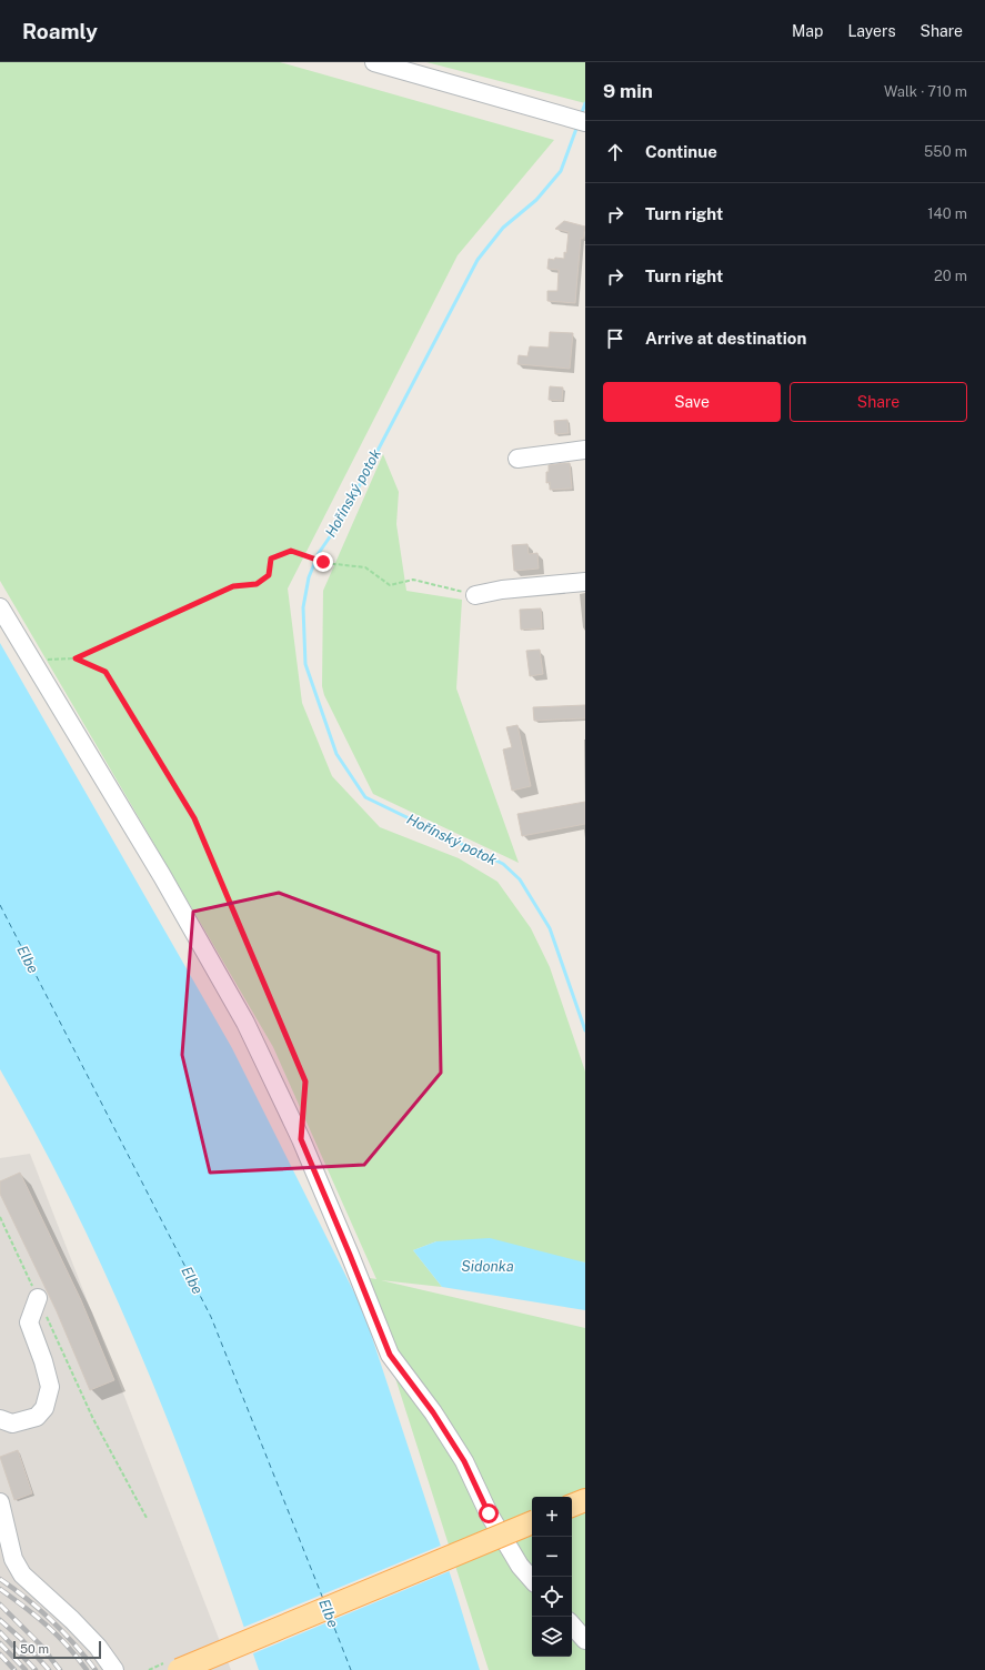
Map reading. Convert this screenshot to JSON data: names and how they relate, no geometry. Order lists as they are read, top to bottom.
{
  "water": ["Hořínský potok", "Elbe", "Sidonka"],
  "scale_bar": "50 m",
  "page": {
    "header": "Roamly",
    "nav": ["Map", "Layers", "Share"],
    "heading": ["9 min", "Walk · 710 m"],
    "list": [
      ["Continue", "550 m"],
      ["Turn right", "140 m"],
      ["Turn right", "20 m"],
      "Arrive at destination"
    ],
    "buttons": ["Save", "Share"],
    "map_buttons": ["+", "−"],
    "scale": "50 m"
  }
}
